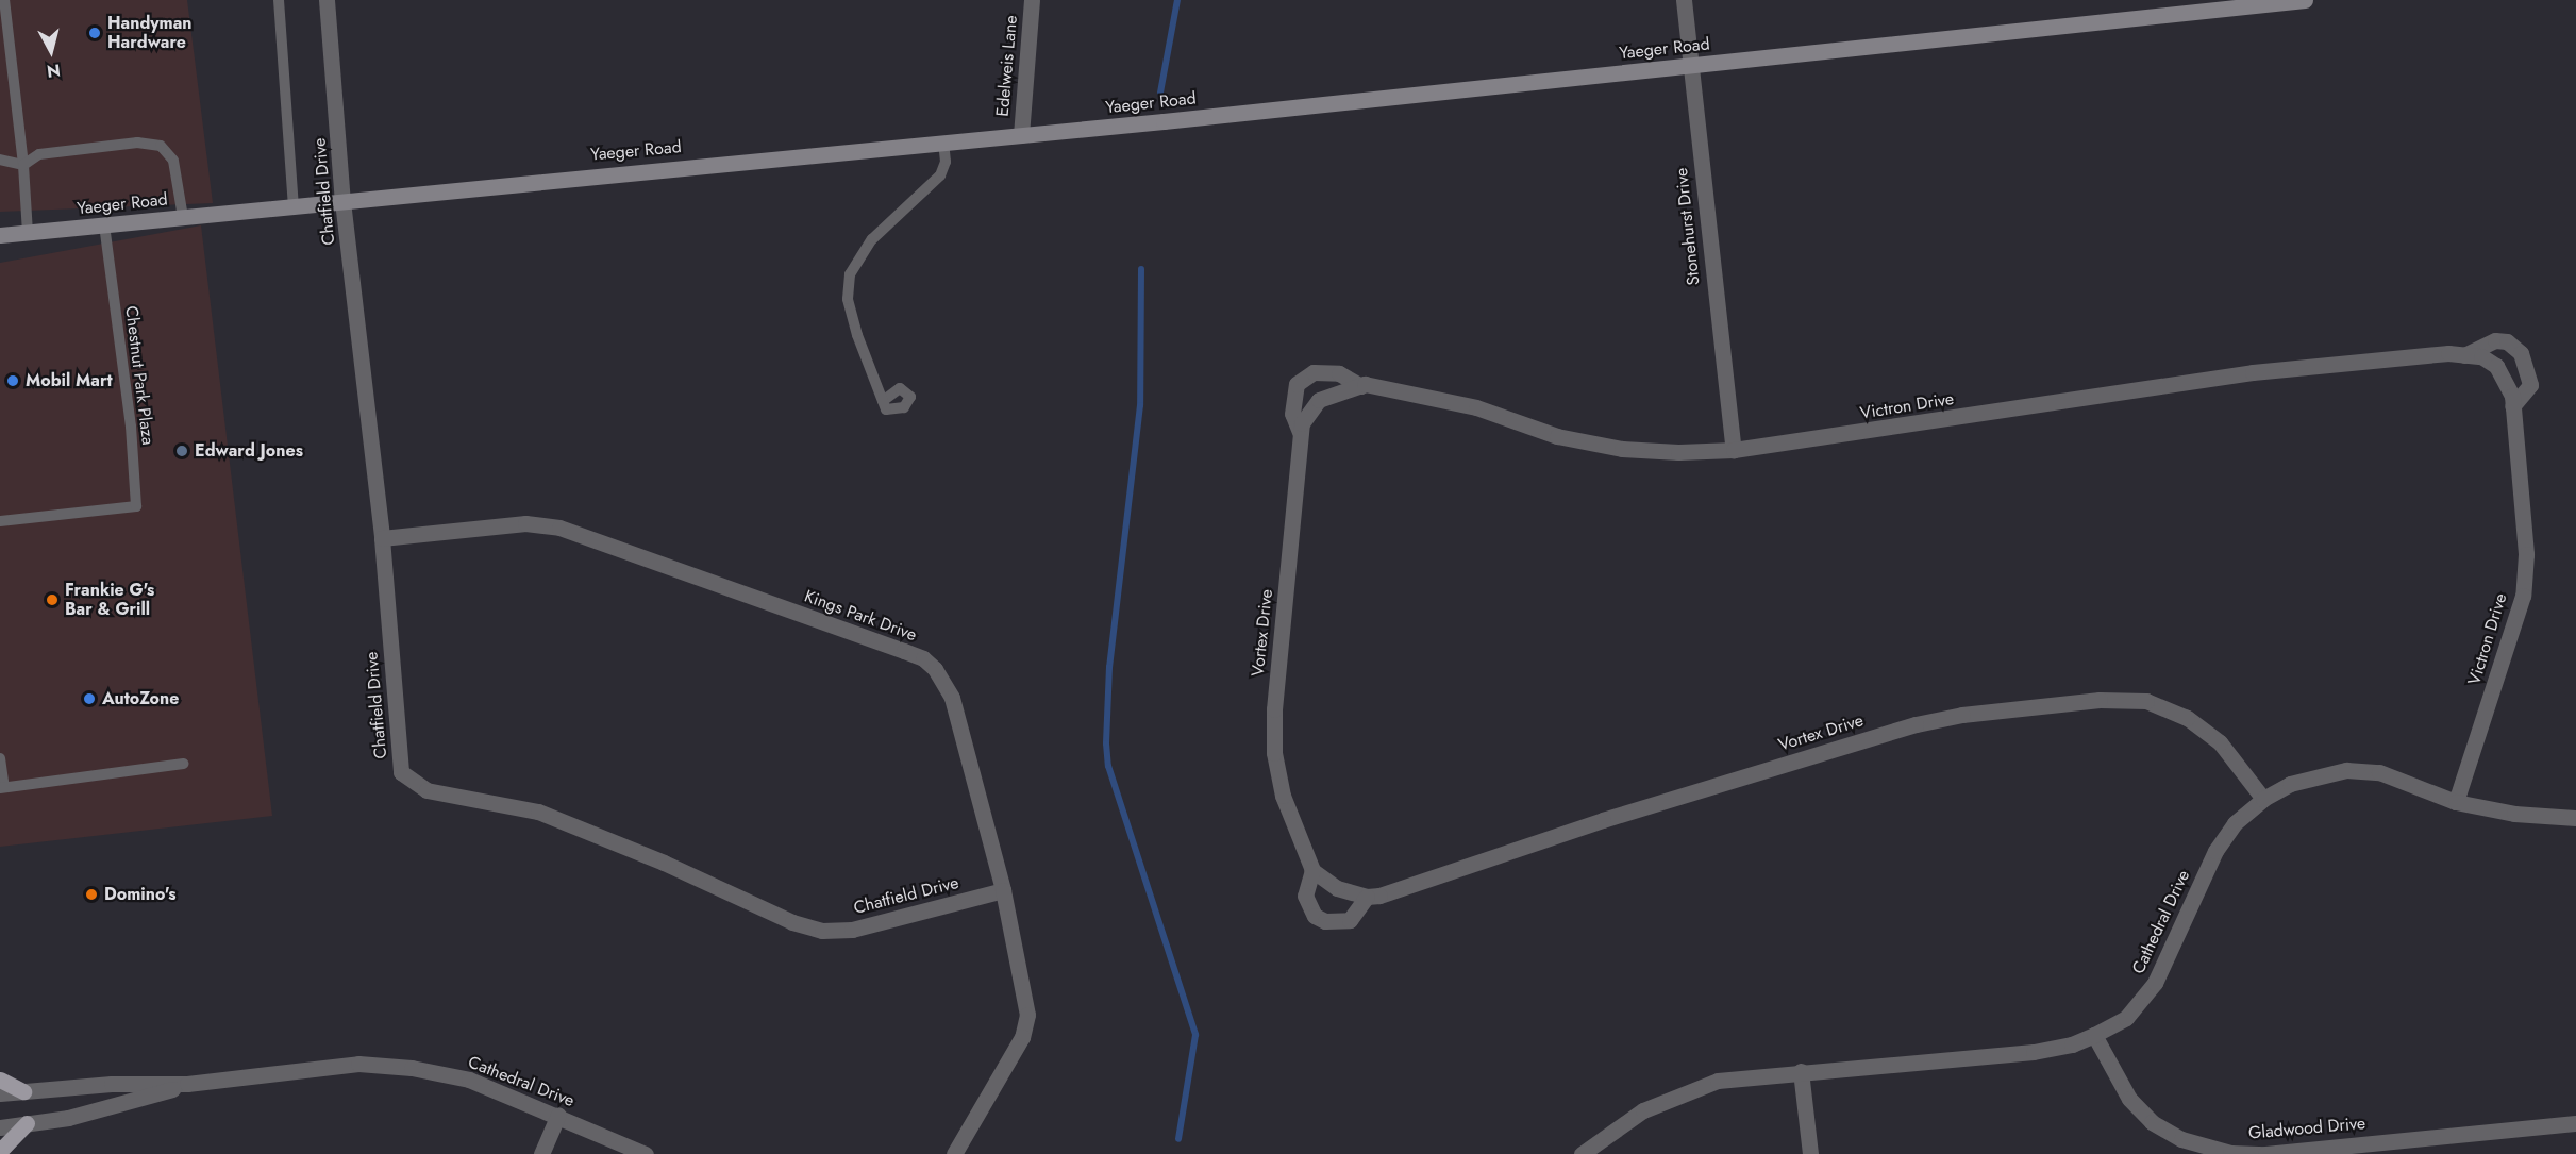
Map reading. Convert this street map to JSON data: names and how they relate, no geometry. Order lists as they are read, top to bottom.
{
  "streets": {
    "street": [
      "Yaeger Road",
      "Edelweis Lane",
      "Chatfield Drive",
      "Stonehurst Drive",
      "Victron Drive",
      "Kings Park Drive",
      "Vortex Drive",
      "Cathedral Drive",
      "Gladwood Drive"
    ],
    "lane": ["Chestnut Park Plaza"]
  },
  "crossings": [
    ["Yaeger Road", "Edelweis Lane"],
    ["Yaeger Road", "Chatfield Drive"],
    ["Yaeger Road", "Stonehurst Drive"],
    ["Yaeger Road", "Chestnut Park Plaza"],
    ["Chatfield Drive", "Kings Park Drive"],
    ["Stonehurst Drive", "Victron Drive"],
    ["Victron Drive", "Vortex Drive"],
    ["Victron Drive", "Cathedral Drive"],
    ["Vortex Drive", "Cathedral Drive"],
    ["Cathedral Drive", "Gladwood Drive"]
  ],
  "places": [
    "Handyman Hardware",
    "Mobil Mart",
    "Edward Jones",
    "Frankie G's Bar & Grill",
    "AutoZone",
    "Domino's"
  ],
  "north": "bottom"
}
